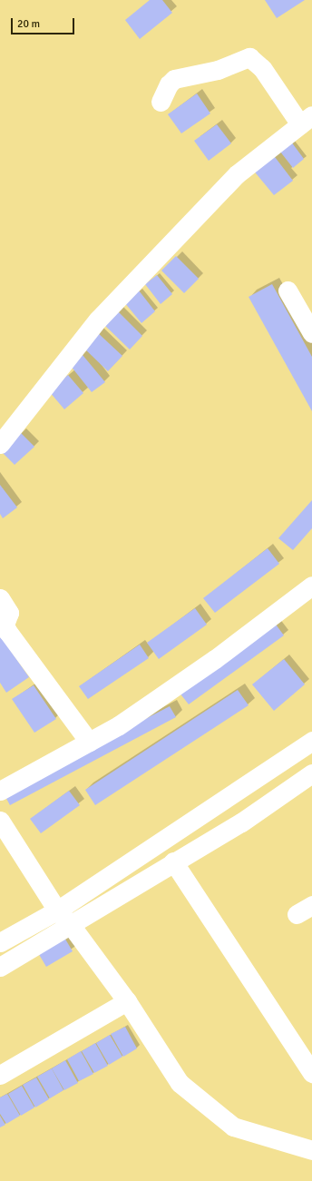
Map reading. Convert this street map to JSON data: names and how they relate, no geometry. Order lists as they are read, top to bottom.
{
  "scale_bar": "20 m"
}
